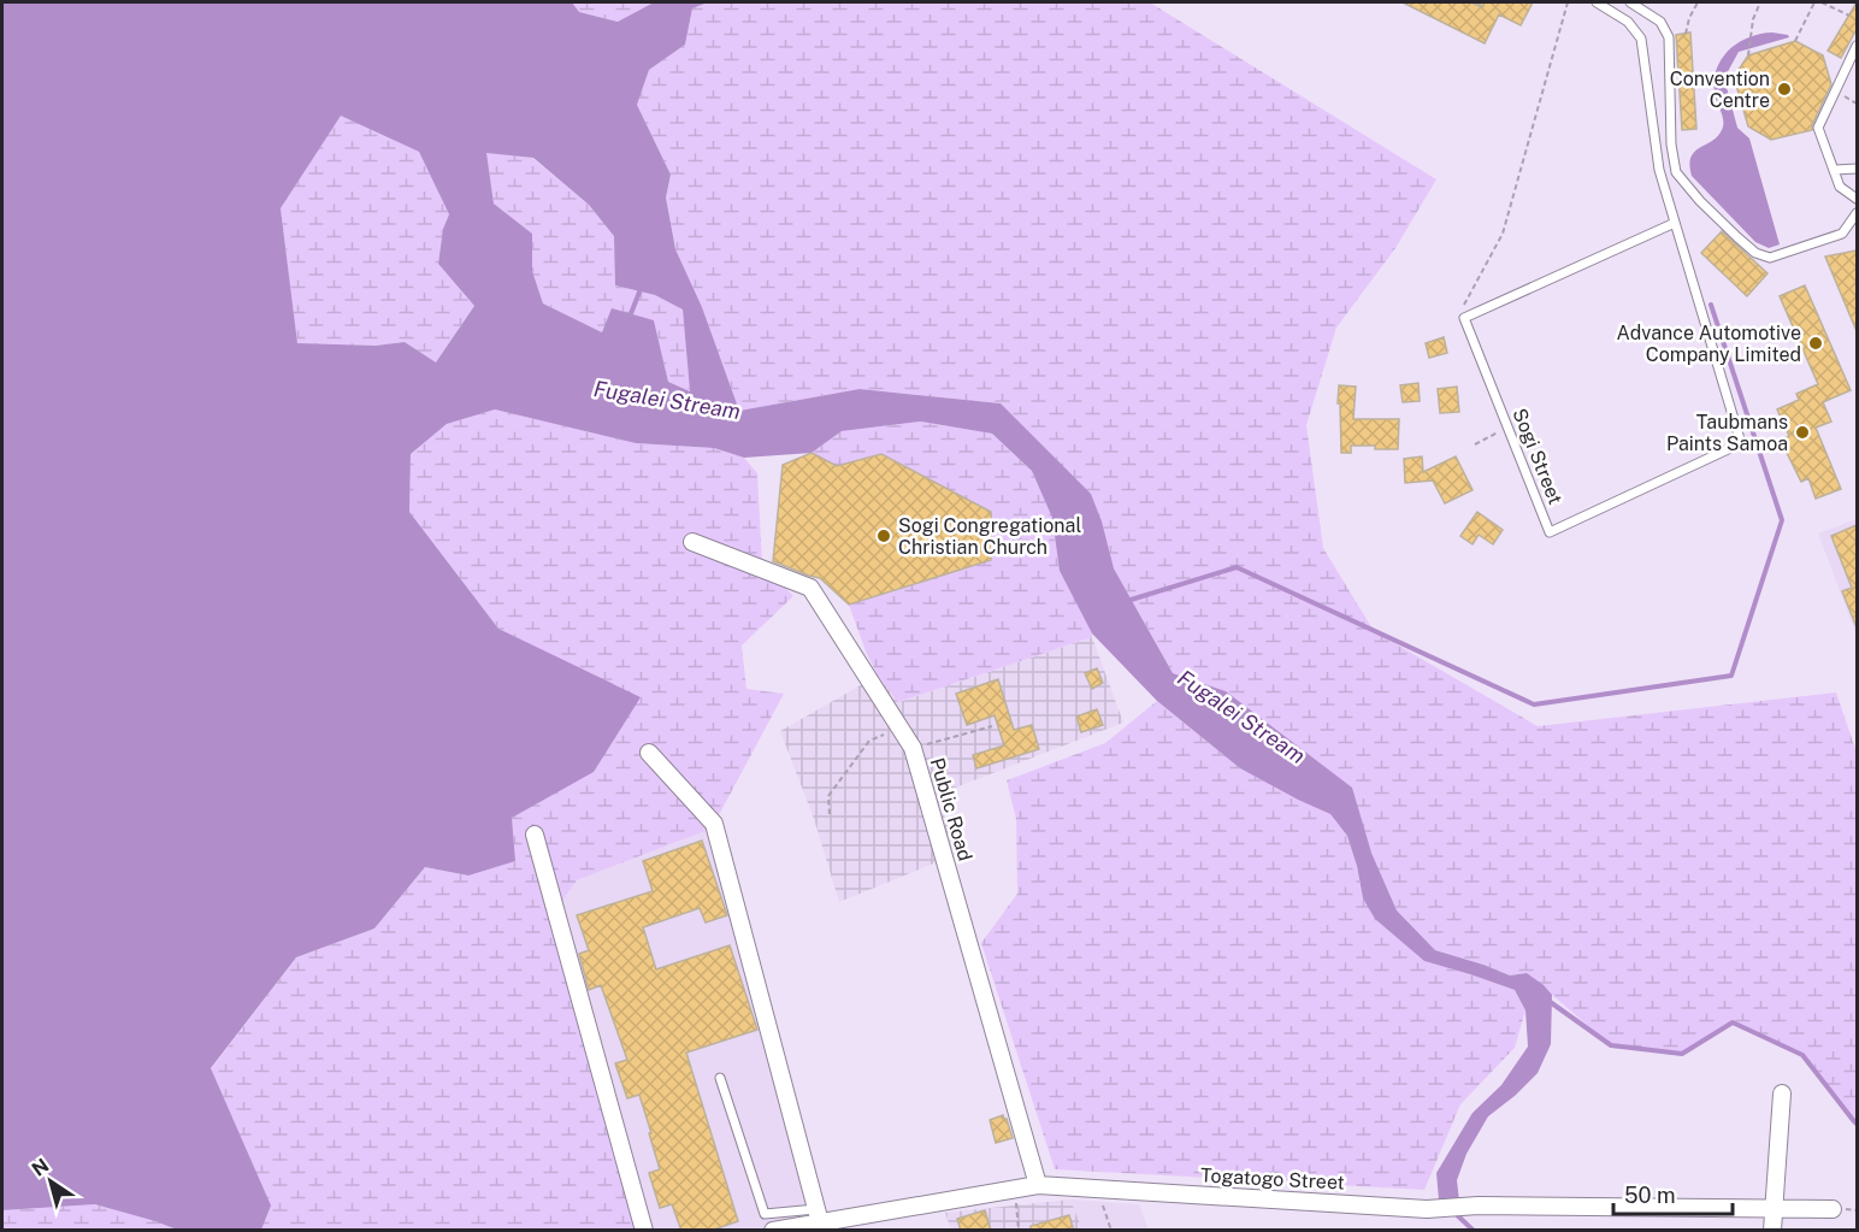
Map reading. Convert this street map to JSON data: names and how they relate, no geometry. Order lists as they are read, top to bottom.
{
  "streets": {
    "street": ["Public Road", "Togatogo Street"],
    "lane": ["Sogi Street"]
  },
  "crossings": [
    ["Public Road", "Togatogo Street"]
  ],
  "water": ["Fugalei Stream"],
  "places": [
    "Convention Centre",
    "Advance Automotive Company Limited",
    "Taubmans Paints Samoa",
    "Sogi Congregational Christian Church"
  ],
  "scale_bar": "50 m",
  "north": "top left"
}
